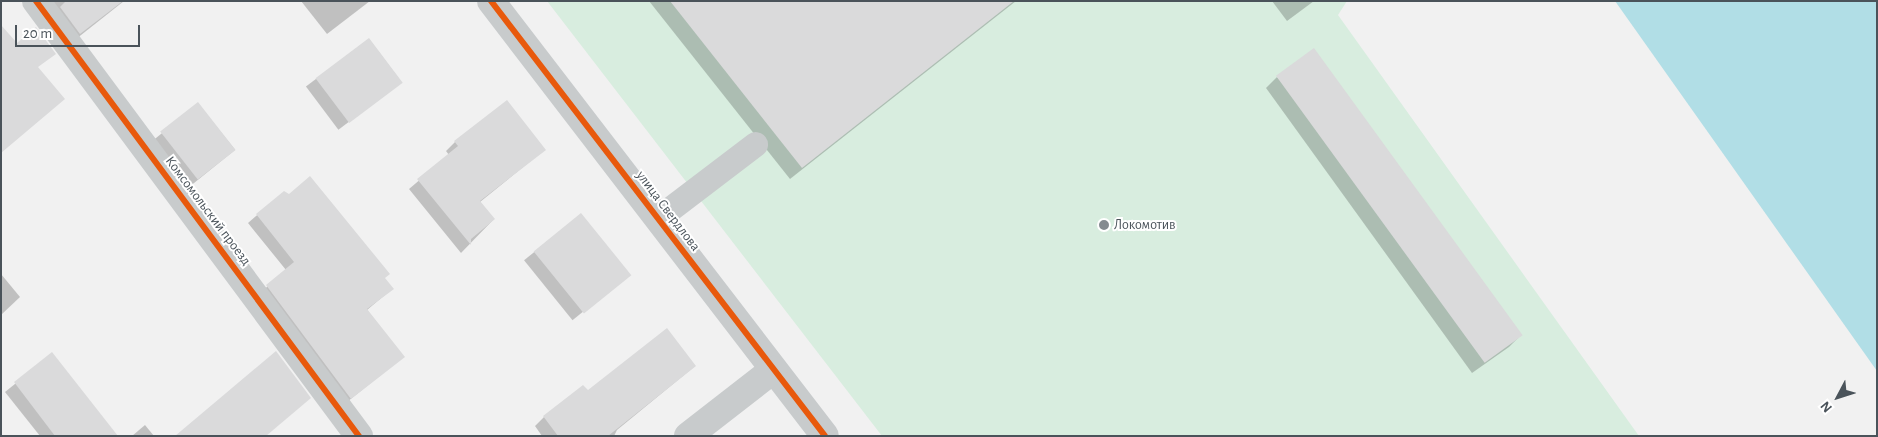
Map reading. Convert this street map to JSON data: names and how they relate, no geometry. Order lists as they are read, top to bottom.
{
  "streets": {
    "street": ["Комсомольский проезд", "улица Свердлова"]
  },
  "places": ["Локомотив"],
  "scale_bar": "20 m",
  "north": "bottom left"
}
